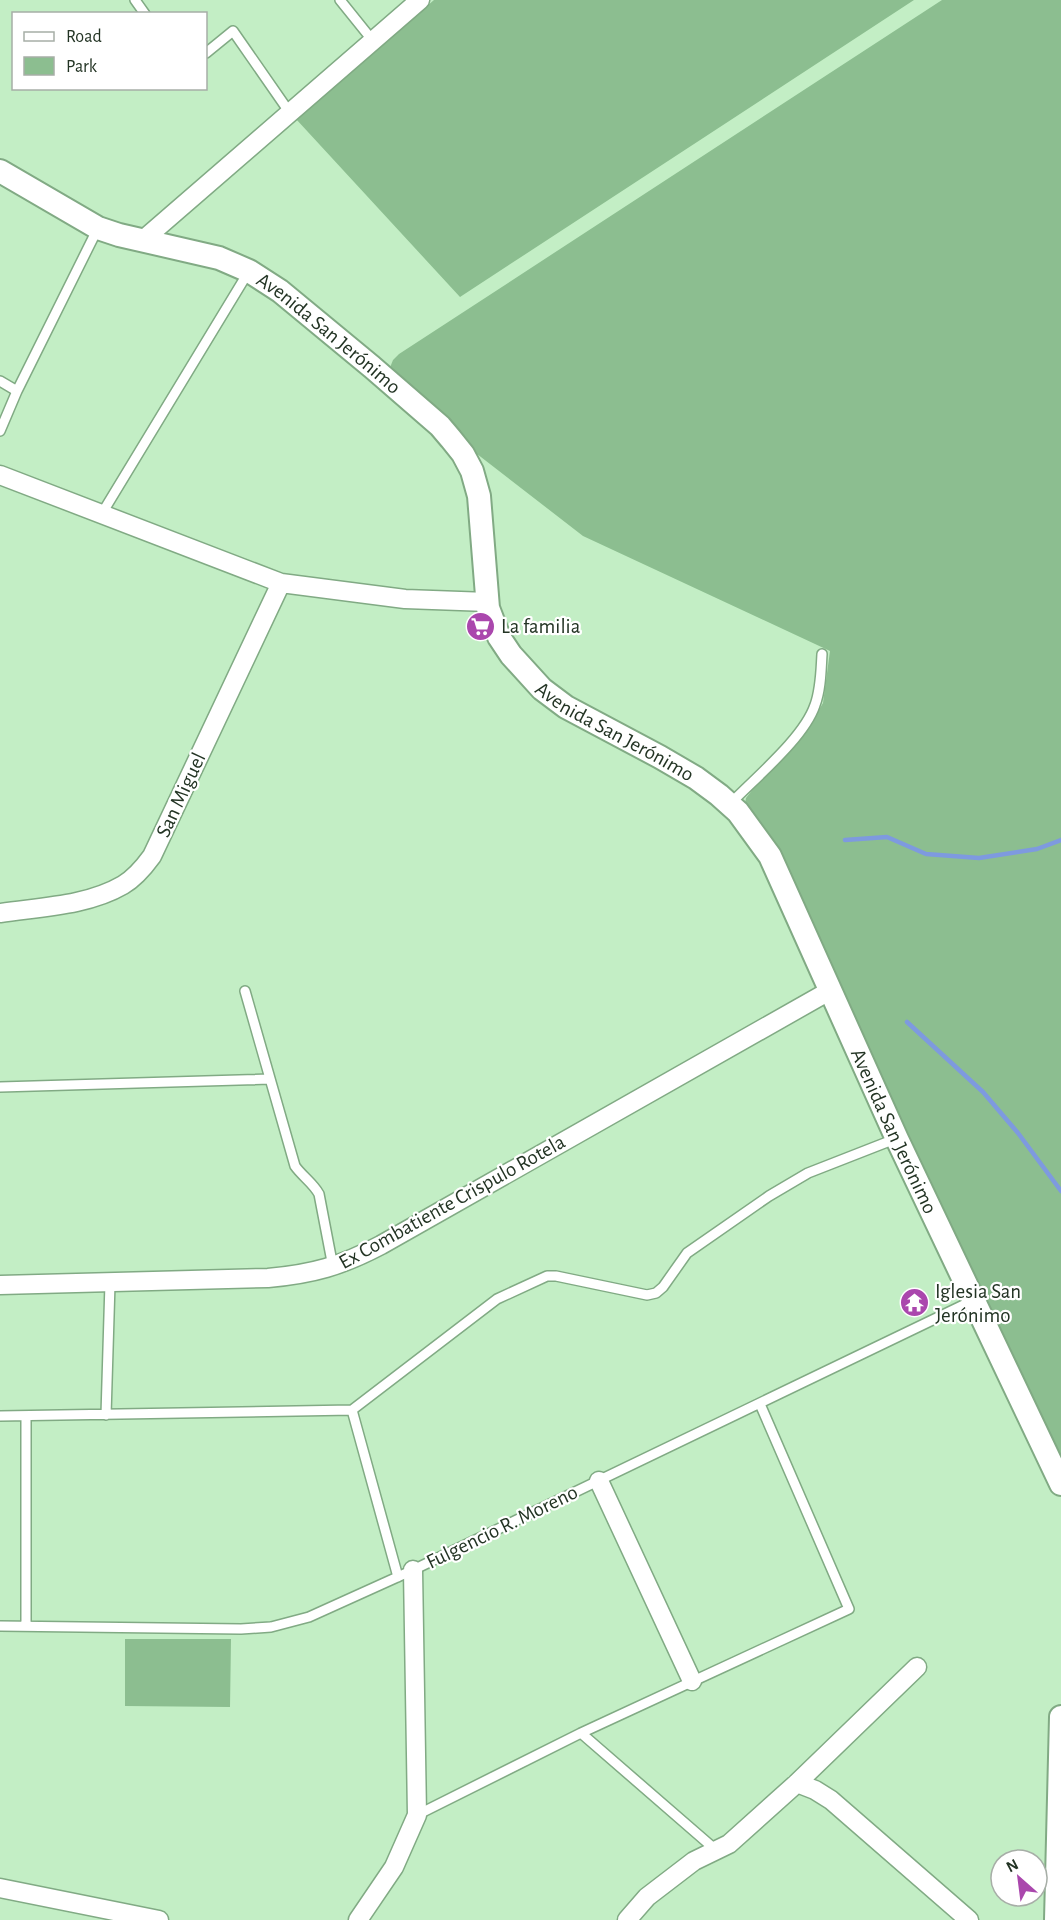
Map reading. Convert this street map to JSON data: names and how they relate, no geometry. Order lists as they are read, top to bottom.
{
  "streets": {
    "street": ["Avenida San Jerónimo", "San Miguel", "Ex Combatiente Crispulo Rotela"],
    "lane": ["Fulgencio R. Moreno"]
  },
  "crossings": [
    ["Avenida San Jerónimo", "Ex Combatiente Crispulo Rotela"],
    ["Avenida San Jerónimo", "Fulgencio R. Moreno"]
  ],
  "places": {
    "supermarket": ["La familia"],
    "temple": ["Iglesia San Jerónimo"]
  },
  "legend": ["Road", "Park"],
  "north": "top left"
}
